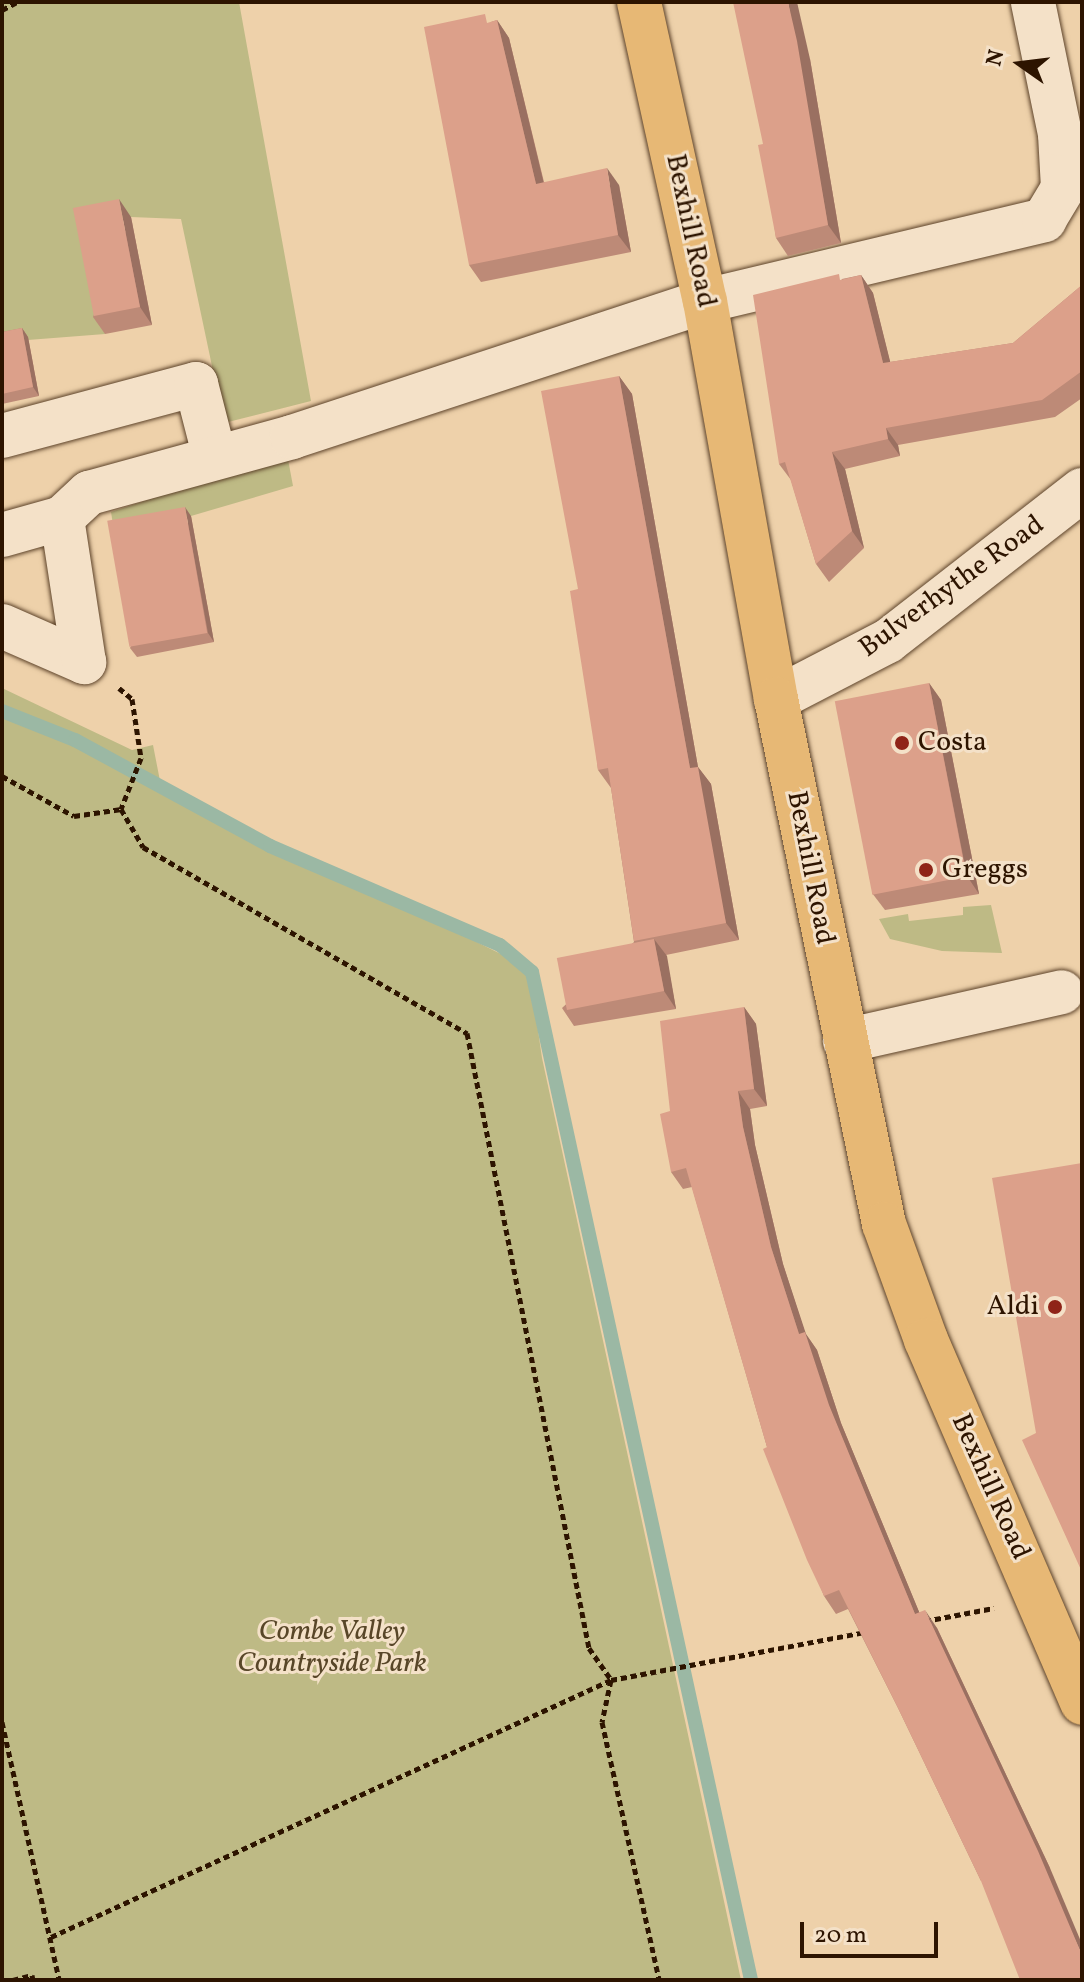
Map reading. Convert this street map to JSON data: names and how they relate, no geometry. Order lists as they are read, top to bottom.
{
  "streets": {
    "highway": ["Bexhill Road"],
    "street": ["Bulverhythe Road"]
  },
  "crossings": [
    ["Bexhill Road", "Bulverhythe Road"]
  ],
  "parks": ["Combe Valley Countryside Park"],
  "places": ["Costa", "Greggs", "Aldi"],
  "scale_bar": "20 m",
  "north": "left"
}
